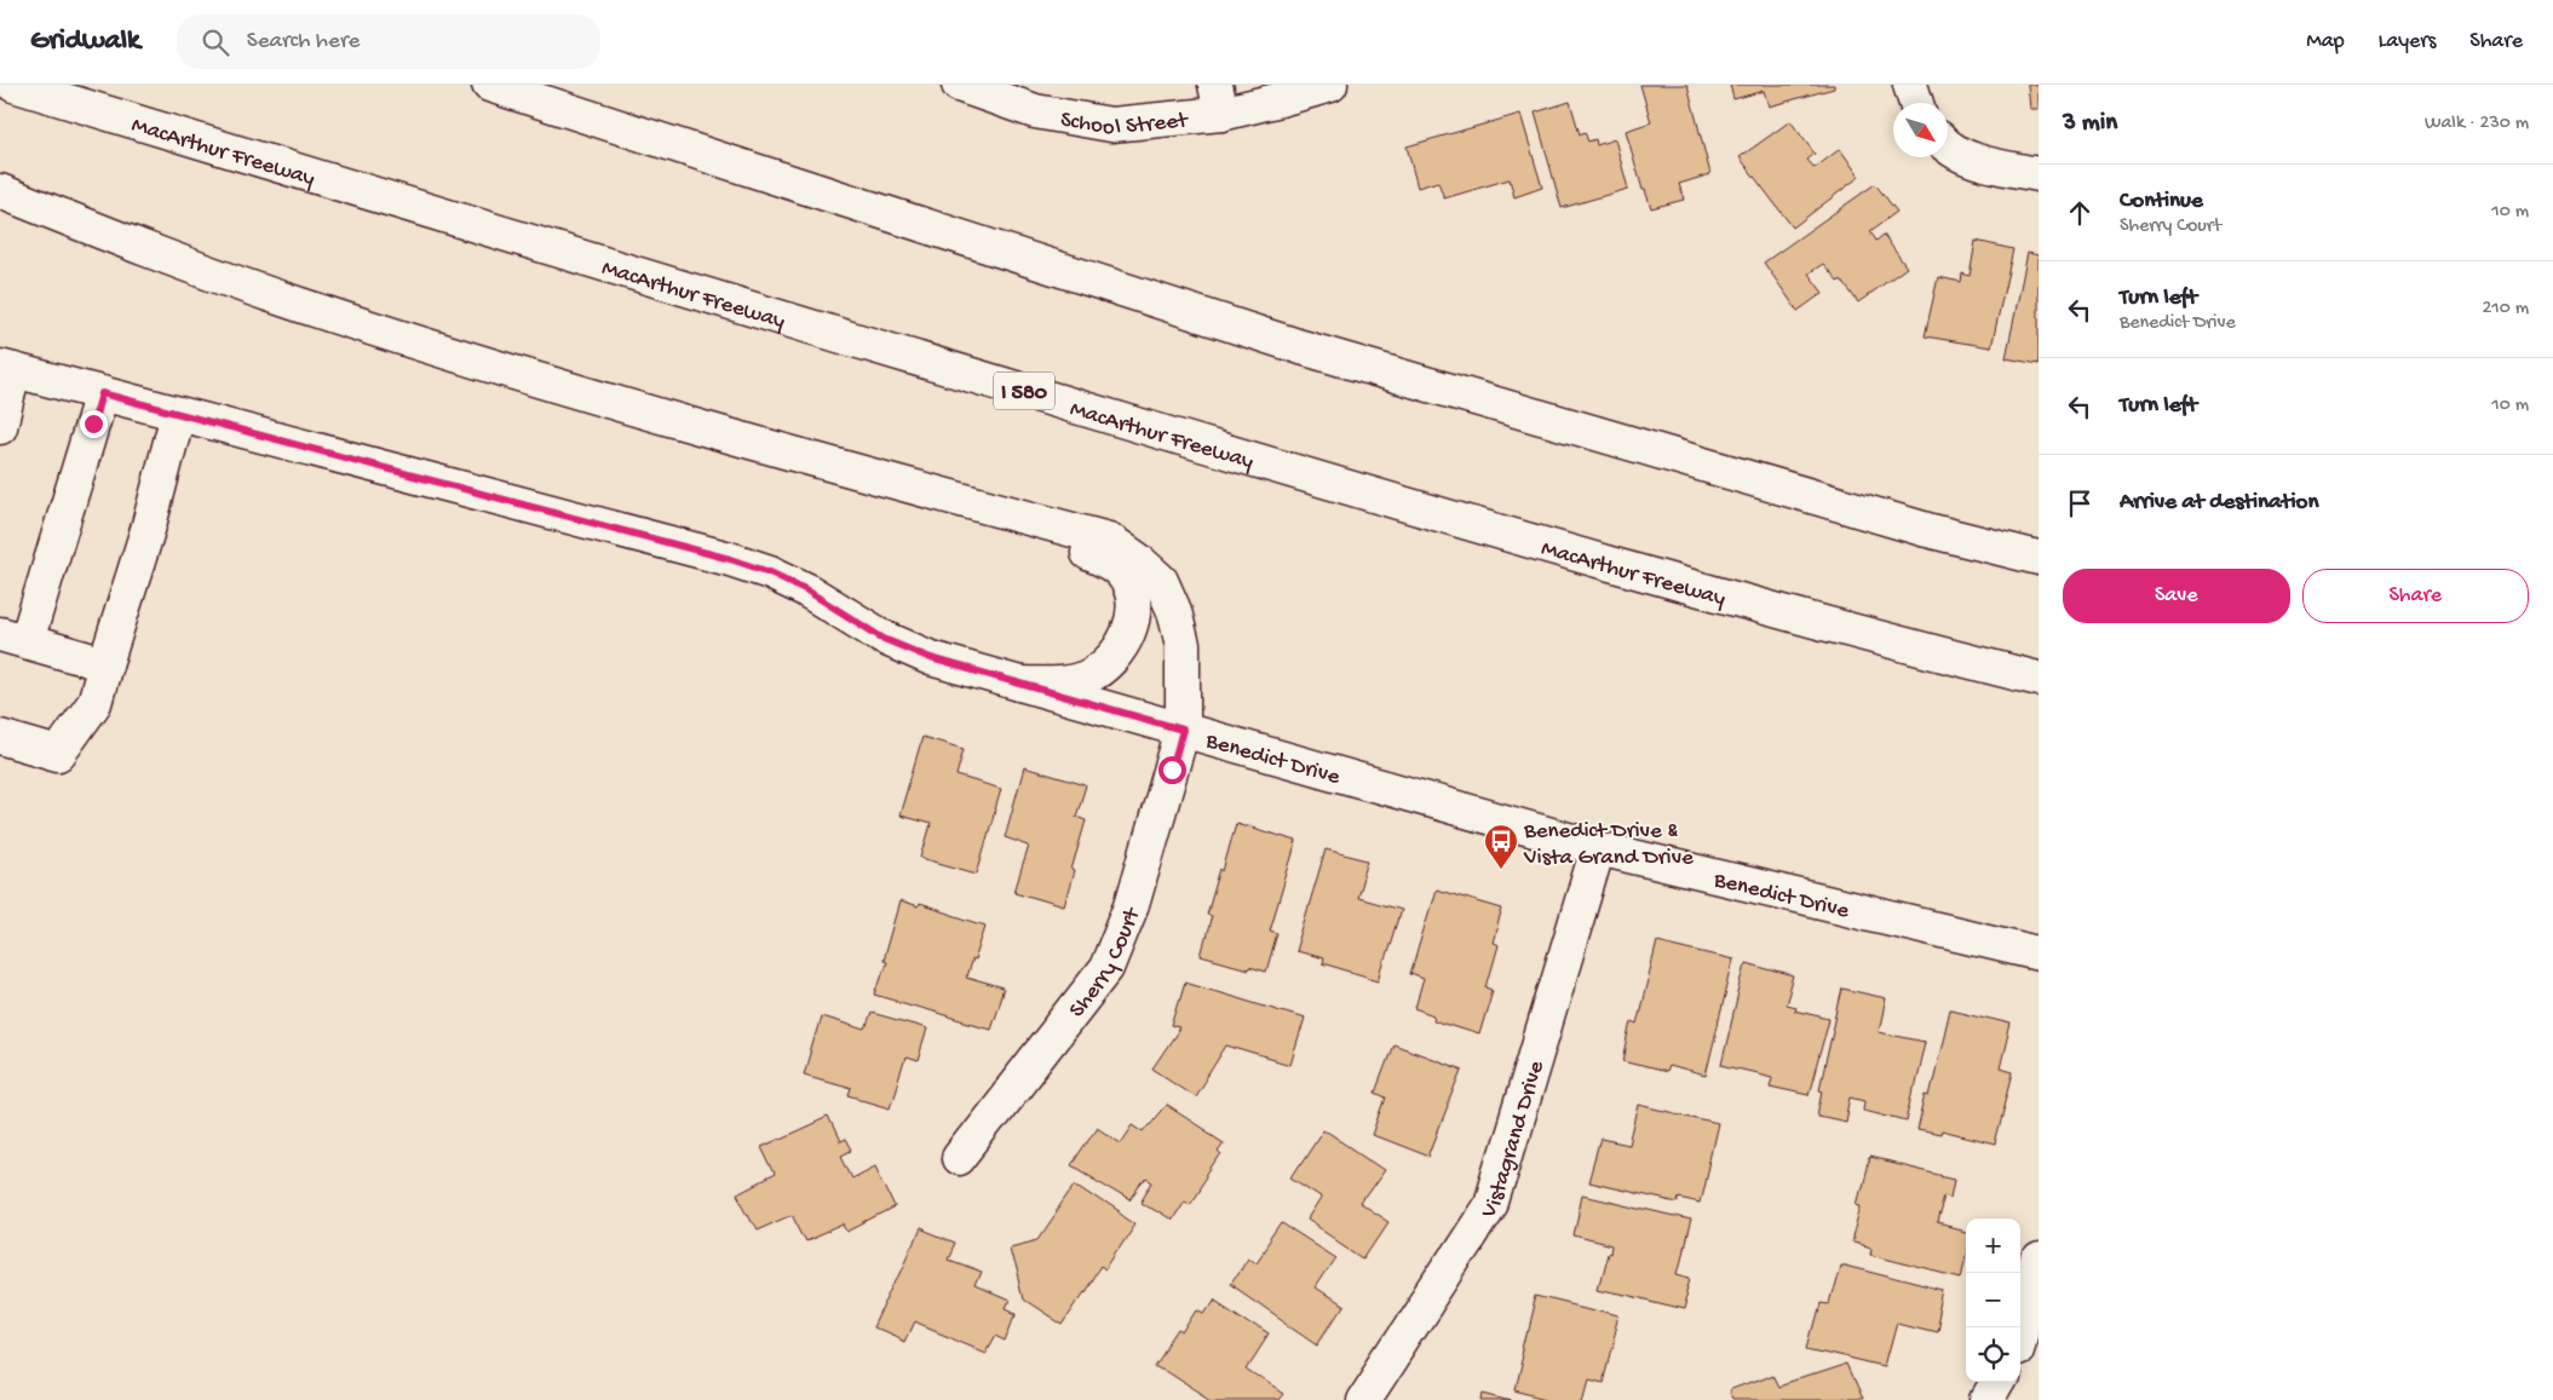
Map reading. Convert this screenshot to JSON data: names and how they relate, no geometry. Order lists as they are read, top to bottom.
{
  "streets": {
    "main road": [
      "School Street",
      "MacArthur Freeway",
      "I 580",
      "Benedict Drive",
      "Sherry Court",
      "Vistagrand Drive"
    ]
  },
  "crossings": [
    ["Benedict Drive", "Sherry Court"],
    ["Benedict Drive", "Vistagrand Drive"]
  ],
  "places": {
    "bus stop": ["Benedict Drive & Vista Grand Drive"]
  },
  "north": "bottom right",
  "page": {
    "header": "Gridwalk",
    "search": "Search here",
    "nav": ["Map", "Layers", "Share"],
    "heading": ["3 min", "Walk · 230 m"],
    "list": [
      ["Continue", "Sherry Court", "10 m"],
      ["Turn left", "Benedict Drive", "210 m"],
      ["Turn left", "10 m"],
      "Arrive at destination"
    ],
    "buttons": ["Save", "Share"],
    "map_buttons": ["+", "−"]
  }
}
